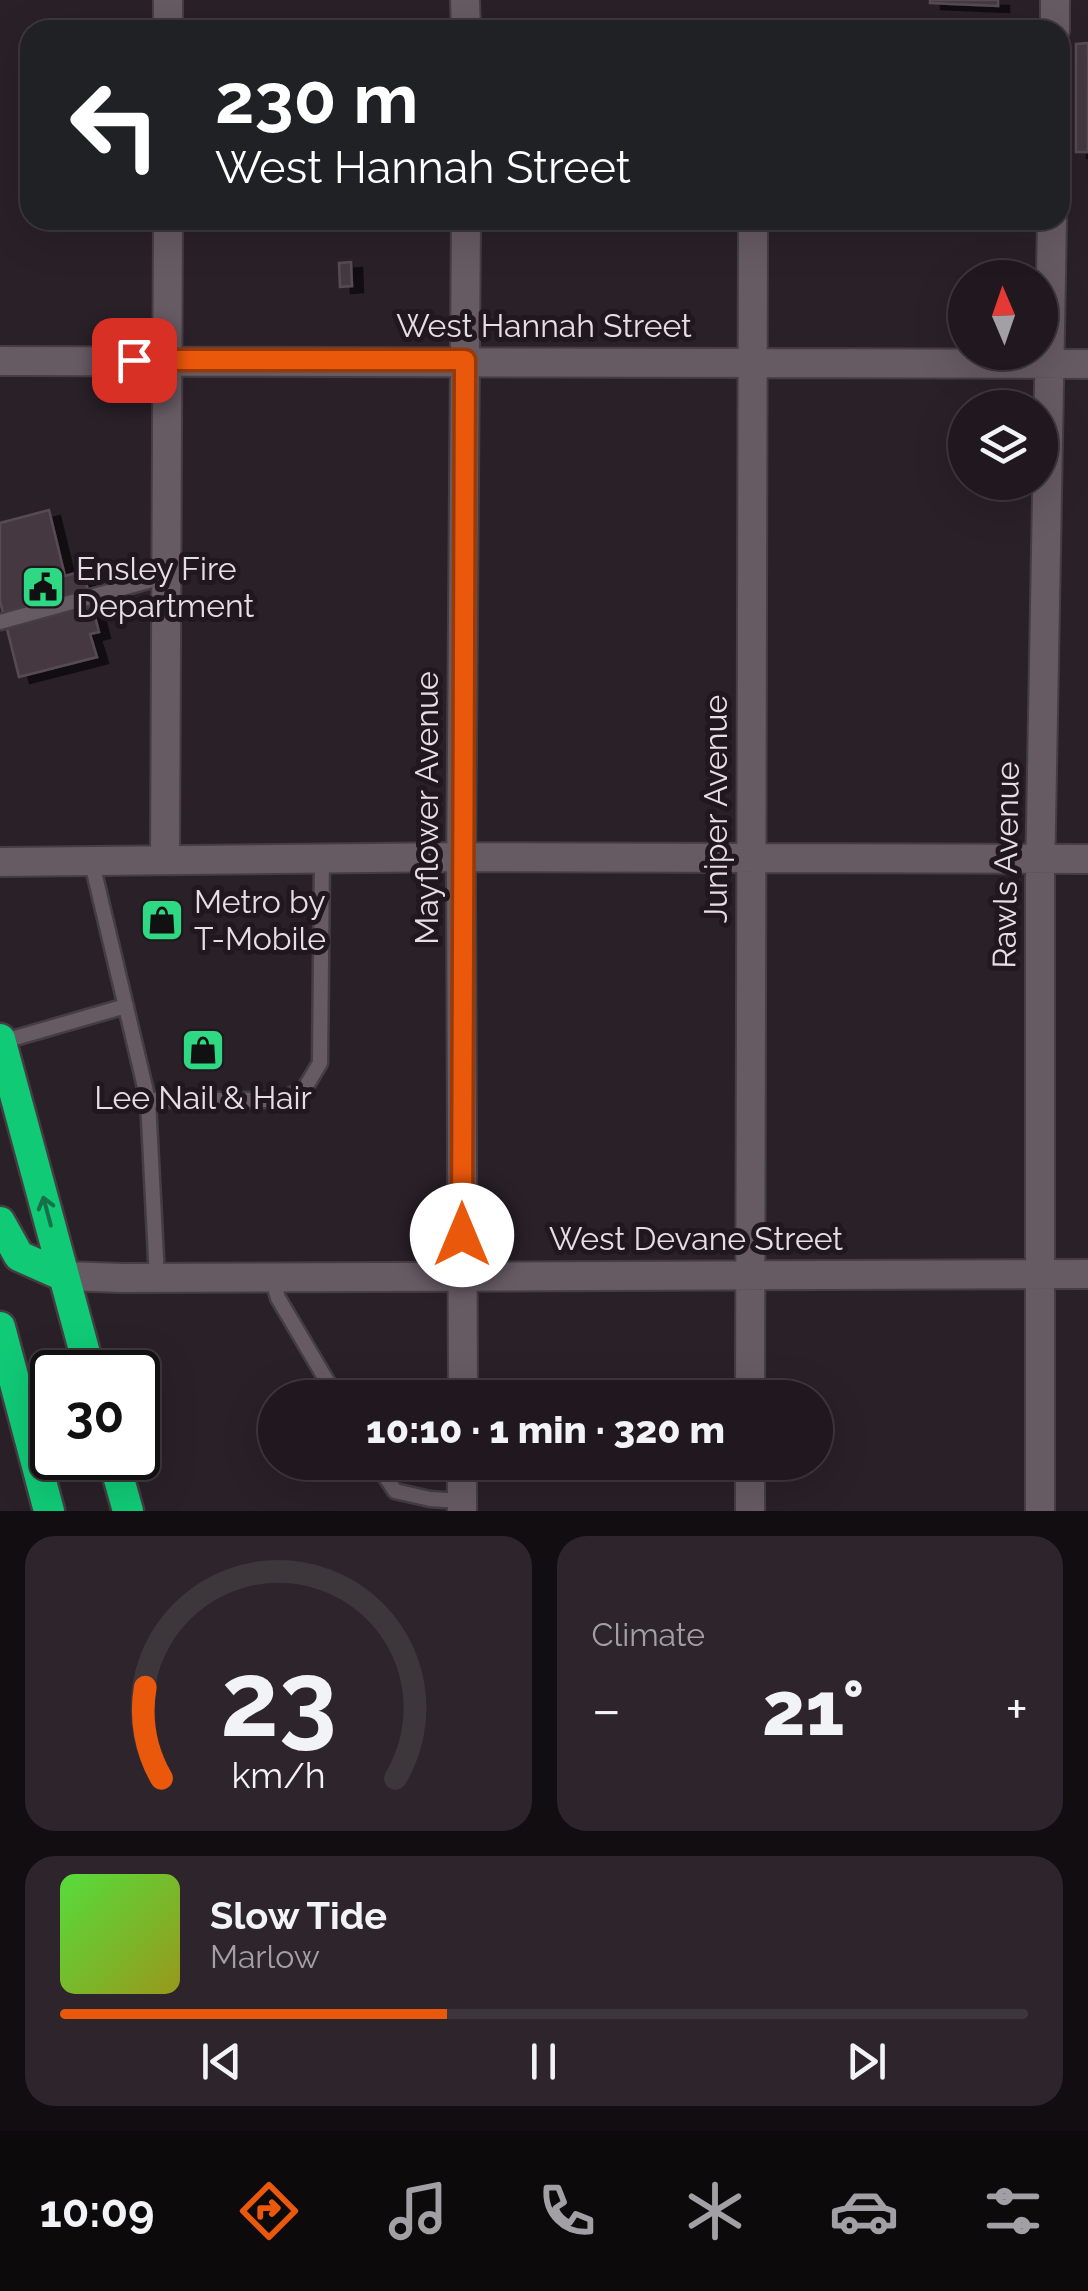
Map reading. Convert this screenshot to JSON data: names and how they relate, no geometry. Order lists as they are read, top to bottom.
{
  "streets": {
    "street": [
      "West Hannah Street",
      "Mayflower Avenue",
      "Juniper Avenue",
      "Rawls Avenue",
      "West Devane Street"
    ]
  },
  "crossings": [
    ["West Hannah Street", "Mayflower Avenue"],
    ["West Hannah Street", "Juniper Avenue"],
    ["Mayflower Avenue", "West Devane Street"],
    ["Juniper Avenue", "West Devane Street"],
    ["Rawls Avenue", "West Devane Street"]
  ],
  "places": {
    "public building": ["Ensley Fire Department"],
    "shop": ["Metro by T-Mobile", "Lee Nail & Hair"]
  },
  "north": "top",
  "page": {
    "turn": ["230 m", "West Hannah Street"],
    "limit": "30",
    "trip": "10:10 · 1 min · 320 m",
    "tile": "Climate",
    "heat": ["−", "21°", "+"],
    "song": ["Slow Tide", "Marlow"],
    "tabs": "10:09",
    "gauge": ["23", "km/h"]
  }
}
